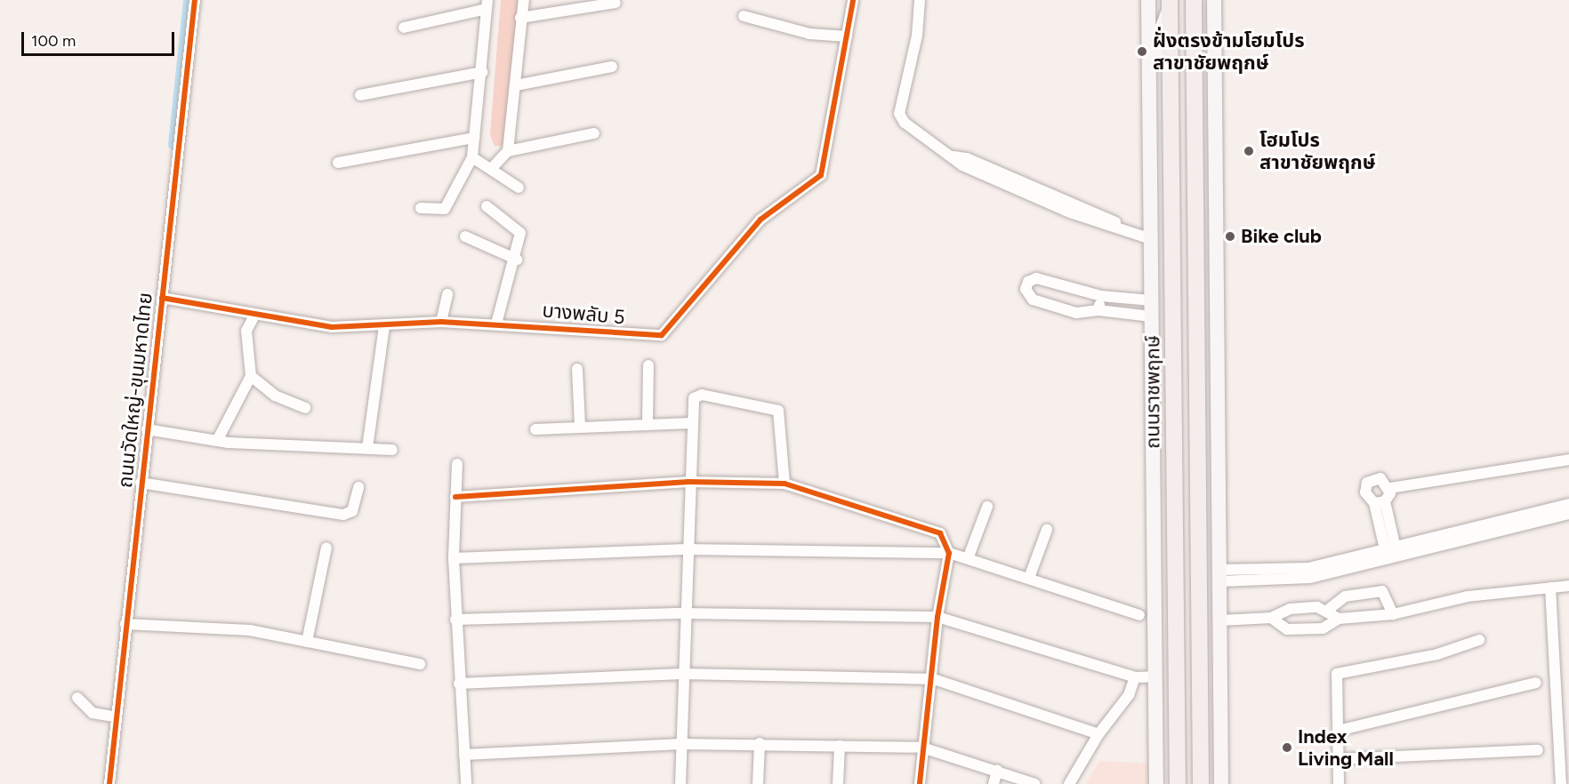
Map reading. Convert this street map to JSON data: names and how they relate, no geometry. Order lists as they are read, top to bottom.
{
  "streets": {
    "main road": ["ถนนราชพฤกษ์"],
    "street": ["บางพลับ 5", "ถนนวัดใหญ่-ขุนมหาดไทย"]
  },
  "crossings": [
    ["บางพลับ 5", "ถนนวัดใหญ่-ขุนมหาดไทย"]
  ],
  "places": [
    "ฝั่งตรงข้ามโฮมโปร สาขาชัยพฤกษ์",
    "โฮมโปร สาขาชัยพฤกษ์",
    "Bike club",
    "Index Living Mall"
  ],
  "scale_bar": "100 m"
}
